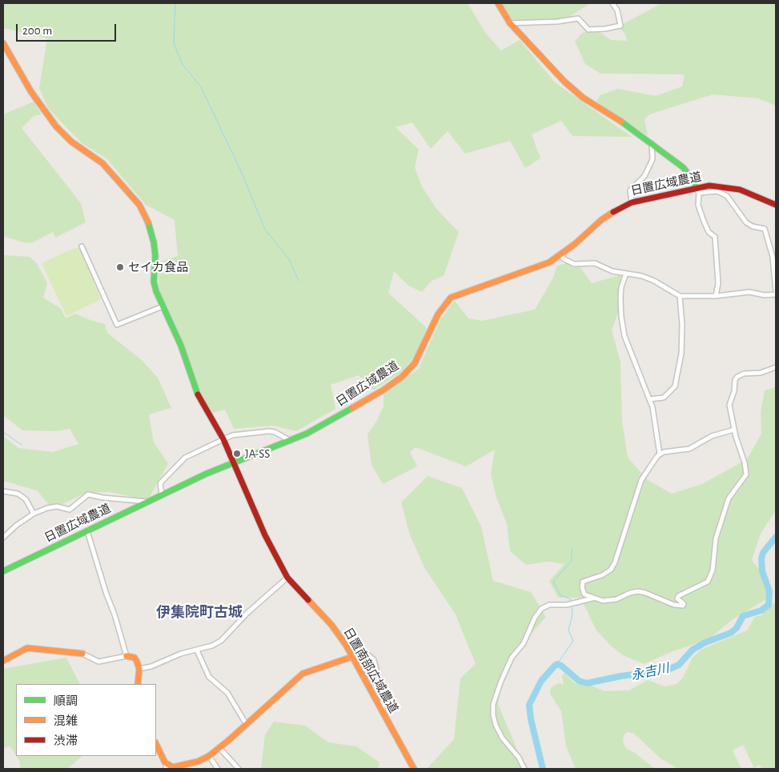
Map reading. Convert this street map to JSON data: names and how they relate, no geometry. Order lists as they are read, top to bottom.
{
  "streets": {
    "street": ["日置広域農道", "日置南部広域農道"]
  },
  "crossings": [
    ["日置広域農道", "日置南部広域農道"]
  ],
  "districts": ["伊集院町古城"],
  "water": ["永吉川"],
  "places": ["セイカ食品", "JA-SS"],
  "legend": ["順調", "混雑", "渋滞"],
  "scale_bar": "200 m"
}
